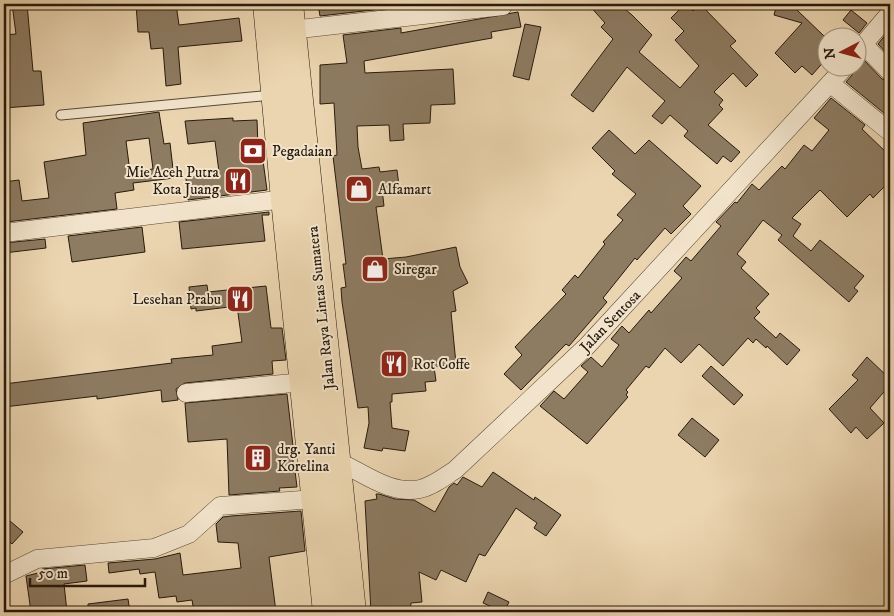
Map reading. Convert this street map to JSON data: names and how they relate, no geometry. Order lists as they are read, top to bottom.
{
  "streets": {
    "highway": ["Jalan Raya Lintas Sumatera"],
    "street": ["Jalan Sentosa"]
  },
  "crossings": [
    ["Jalan Raya Lintas Sumatera", "Jalan Sentosa"]
  ],
  "places": {
    "bank": ["Pegadaian"],
    "restaurant": ["Mie Aceh Putra Kota Juang", "Lesehan Prabu", "Rot Coffe"],
    "shop": ["Alfamart", "Siregar"],
    "building": ["drg. Yanti Korelina"]
  },
  "scale_bar": "50 m",
  "north": "left"
}
